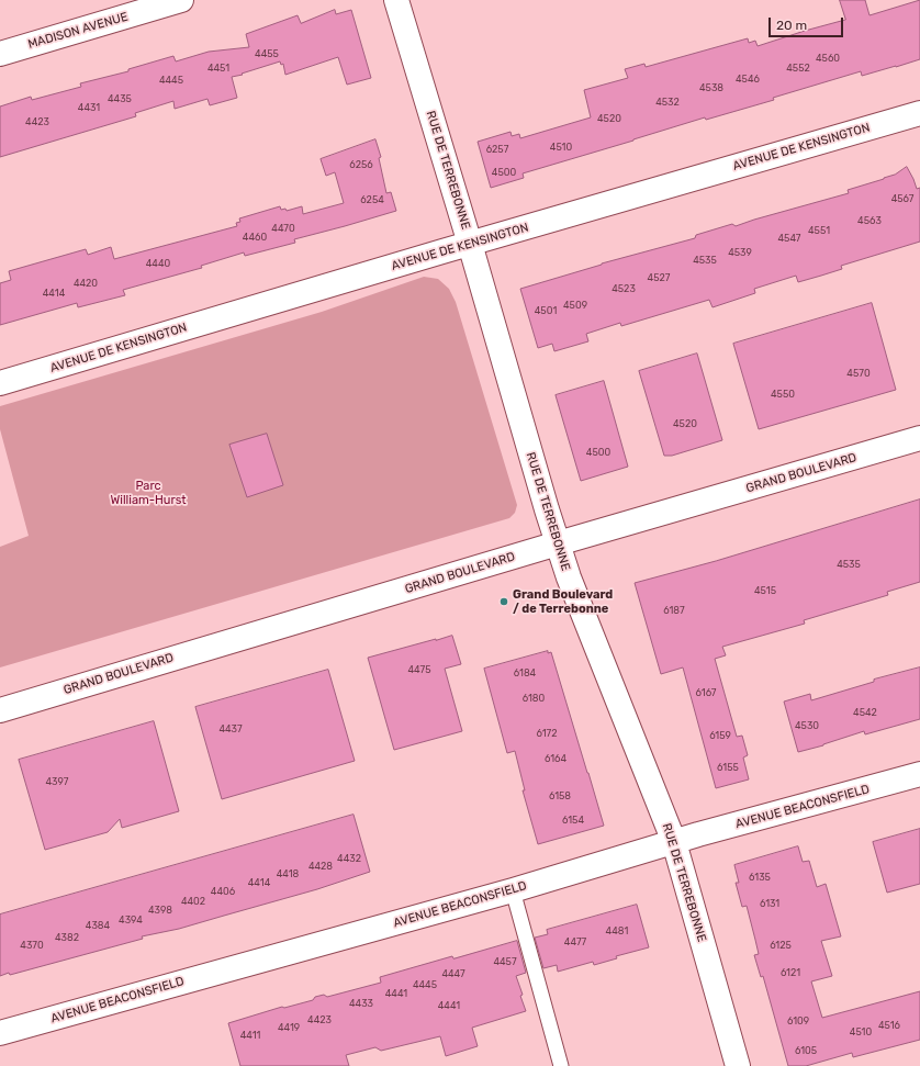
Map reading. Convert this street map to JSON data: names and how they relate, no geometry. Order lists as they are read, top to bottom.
{
  "streets": {
    "street": [
      "MADISON AVENUE",
      "AVENUE DE KENSINGTON",
      "RUE DE TERREBONNE",
      "GRAND BOULEVARD",
      "AVENUE BEACONSFIELD"
    ]
  },
  "crossings": [
    ["AVENUE DE KENSINGTON", "RUE DE TERREBONNE"],
    ["RUE DE TERREBONNE", "GRAND BOULEVARD"],
    ["RUE DE TERREBONNE", "AVENUE BEACONSFIELD"]
  ],
  "parks": ["Parc William-Hurst"],
  "places": ["Grand Boulevard / de Terrebonne"],
  "house_numbers": [
    "4455",
    "4560",
    "4451",
    "4552",
    "4546",
    "4445",
    "4538",
    "4435",
    "4532",
    "4431",
    "4520",
    "4423",
    "4510",
    "6257",
    "6256",
    "4500",
    "4567",
    "6254",
    "4563",
    "4470",
    "4551",
    "4460",
    "4547",
    "4539",
    "4535",
    "4440",
    "4527",
    "4420",
    "4523",
    "4414",
    "4509",
    "4501",
    "4570",
    "4550",
    "4520",
    "4500",
    "4535",
    "4515",
    "6187",
    "4475",
    "6184",
    "6167",
    "6180",
    "4542",
    "4530",
    "4437",
    "6172",
    "6159",
    "6164",
    "6155",
    "4397",
    "6158",
    "6154",
    "4432",
    "4428",
    "4418",
    "6135",
    "4414",
    "4406",
    "4402",
    "6131",
    "4398",
    "4394",
    "4384",
    "4481",
    "4382",
    "4477",
    "4370",
    "6125",
    "4457",
    "6121",
    "4447",
    "4445",
    "4441",
    "4433",
    "4441",
    "4423",
    "6109",
    "4516",
    "4419",
    "4510",
    "4411",
    "6105"
  ],
  "scale_bar": "20 m"
}
